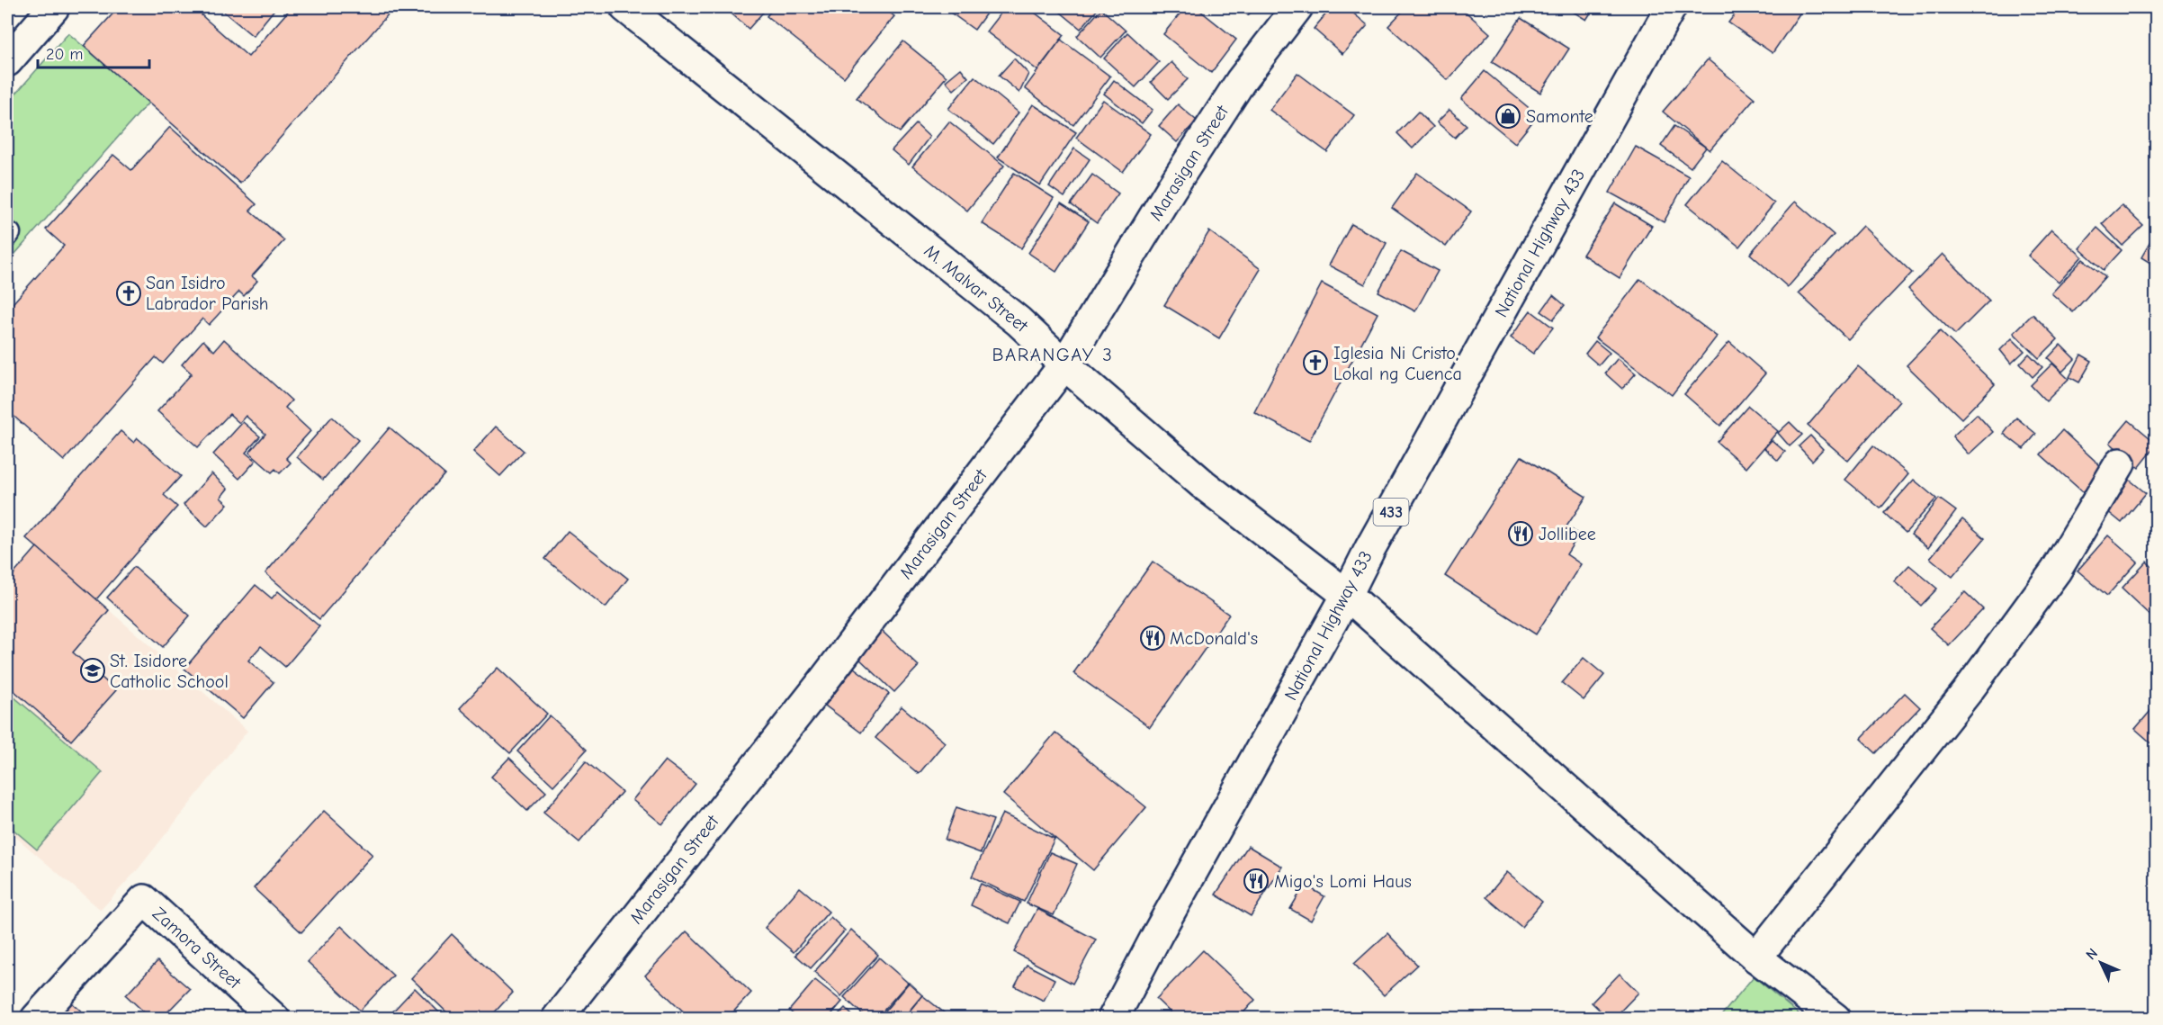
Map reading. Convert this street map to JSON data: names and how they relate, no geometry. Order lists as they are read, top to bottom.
{
  "streets": {
    "street": [
      "Marasigan Street",
      "National Highway 433",
      "M. Malvar Street",
      "433",
      "Zamora Street"
    ]
  },
  "crossings": [
    ["Marasigan Street", "M. Malvar Street"],
    ["National Highway 433", "M. Malvar Street"]
  ],
  "districts": ["BARANGAY 3"],
  "places": {
    "shop": ["Samonte"],
    "church": ["San Isidro Labrador Parish", "Iglesia Ni Cristo, Lokal ng Cuenca"],
    "restaurant": ["Jollibee", "McDonald's", "Migo's Lomi Haus"],
    "school or university": ["St. Isidore Catholic School"]
  },
  "scale_bar": "20 m",
  "north": "top left"
}
